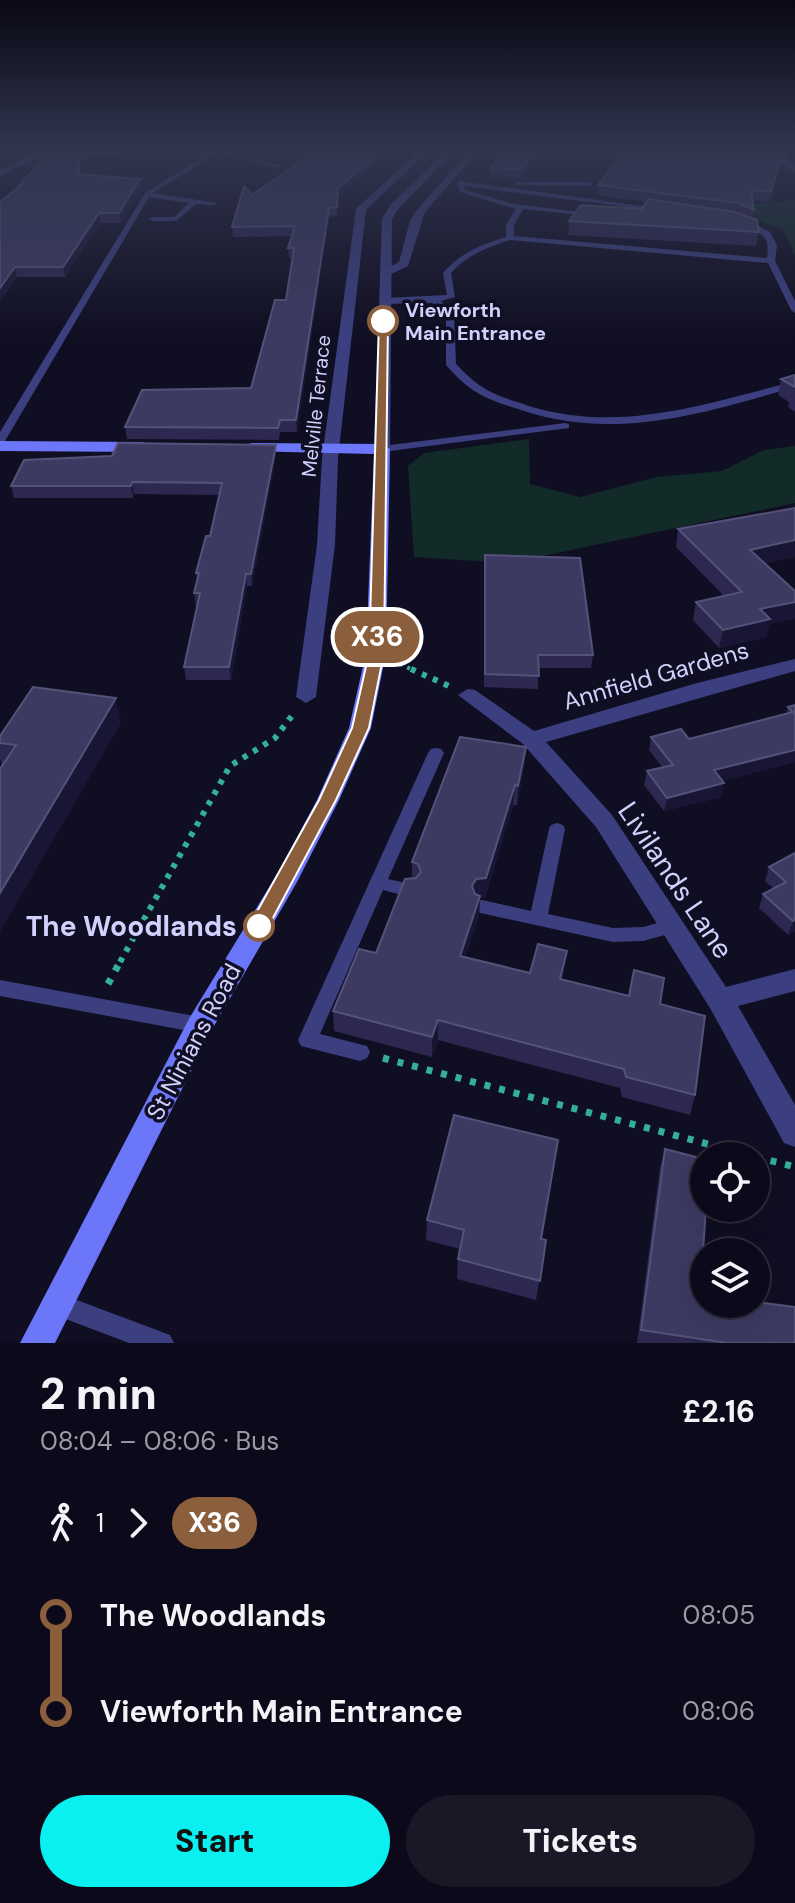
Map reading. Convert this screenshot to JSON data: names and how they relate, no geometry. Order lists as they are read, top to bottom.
{
  "streets": {
    "main road": ["St Ninians Road"],
    "street": ["Melville Terrace", "Annfield Gardens", "Livilands Lane"]
  },
  "crossings": [
    ["Annfield Gardens", "Livilands Lane"]
  ],
  "places": ["Viewforth Main Entrance", "The Woodlands"],
  "lines": ["bus line X36"],
  "page": {
    "on_map": "X36",
    "heading": ["2 min", "08:04 – 08:06 · Bus", "£2.16"],
    "legs": ["1", "X36"],
    "list": [
      {
        "name": "The Woodlands",
        "value": "08:05"
      },
      {
        "name": "Viewforth Main Entrance",
        "value": "08:06"
      }
    ],
    "buttons": ["Start", "Tickets"]
  }
}
